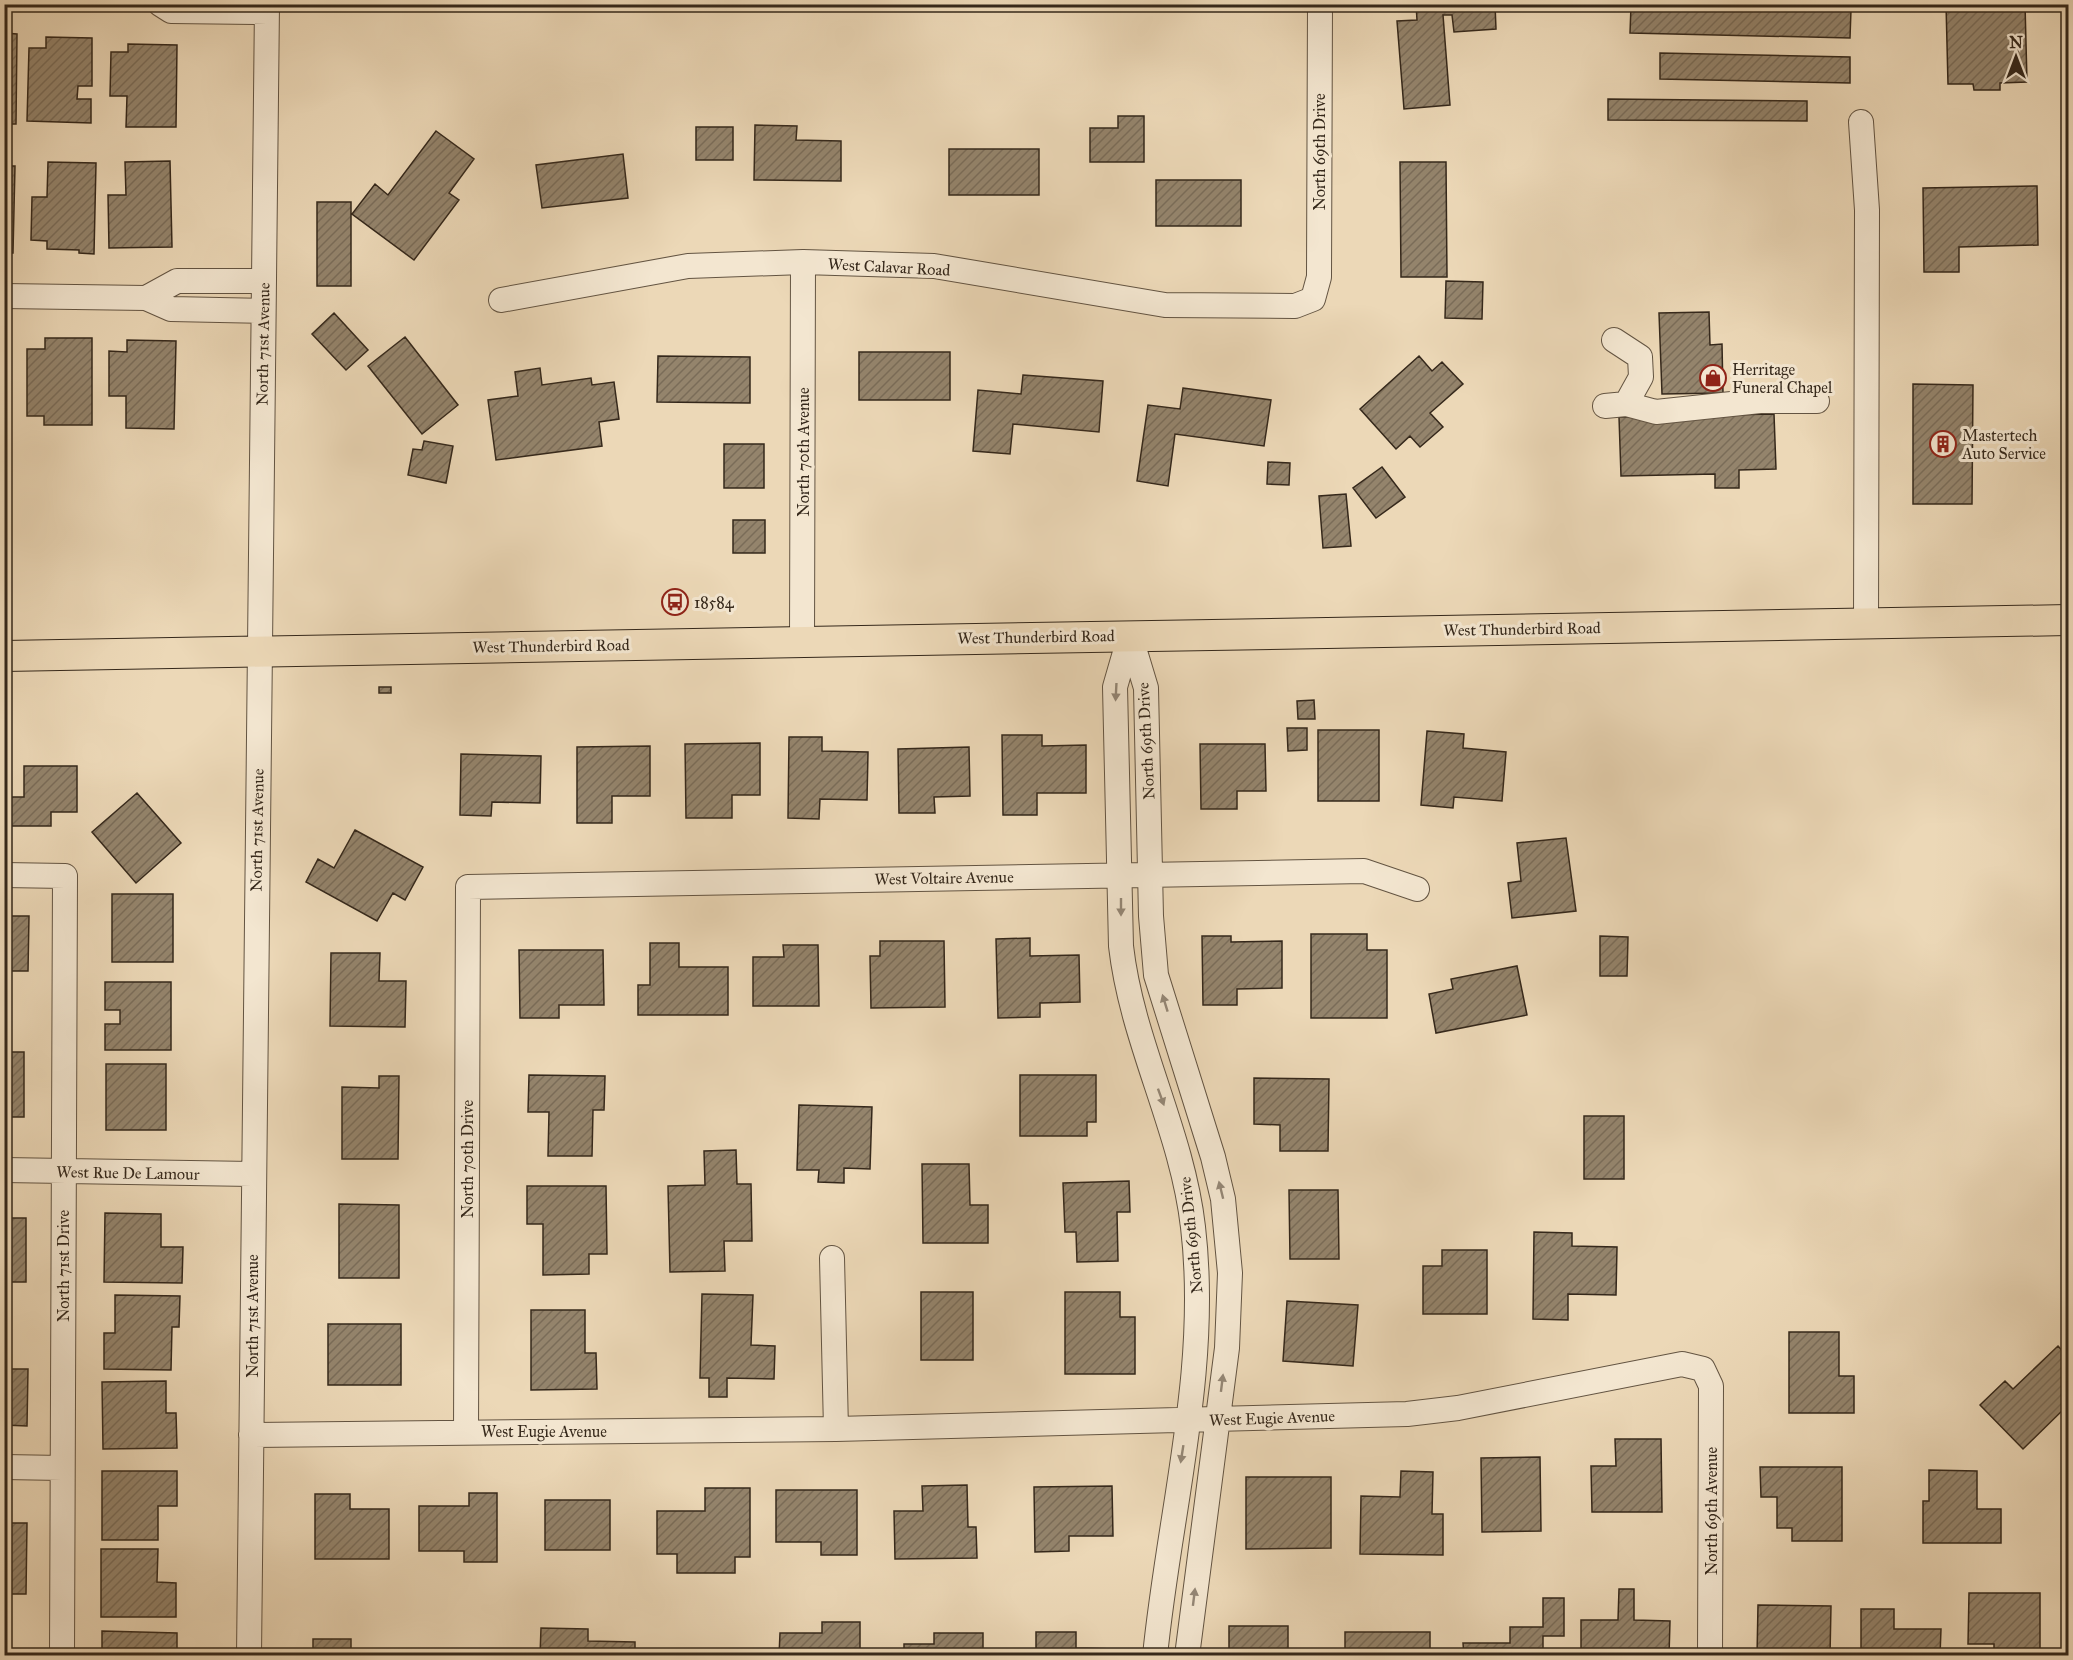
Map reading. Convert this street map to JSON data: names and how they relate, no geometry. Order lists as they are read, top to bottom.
{
  "streets": {
    "main road": ["West Thunderbird Road"],
    "street": [
      "North 69th Drive",
      "West Calavar Road",
      "North 71st Avenue",
      "North 70th Avenue",
      "West Voltaire Avenue",
      "North 70th Drive",
      "West Rue De Lamour",
      "North 71st Drive",
      "West Eugie Avenue",
      "North 69th Avenue"
    ]
  },
  "crossings": [
    ["North 69th Drive", "West Calavar Road"],
    ["North 69th Drive", "West Thunderbird Road"],
    ["North 69th Drive", "West Voltaire Avenue"],
    ["North 69th Drive", "West Eugie Avenue"],
    ["West Calavar Road", "North 70th Avenue"],
    ["North 71st Avenue", "West Thunderbird Road"],
    ["North 71st Avenue", "West Rue De Lamour"],
    ["North 71st Avenue", "West Eugie Avenue"],
    ["North 70th Avenue", "West Thunderbird Road"],
    ["West Voltaire Avenue", "North 70th Drive"],
    ["North 70th Drive", "West Eugie Avenue"],
    ["West Rue De Lamour", "North 71st Drive"],
    ["West Eugie Avenue", "North 69th Avenue"]
  ],
  "places": {
    "shop": ["Herritage Funeral Chapel"],
    "building": ["Mastertech Auto Service"],
    "bus stop": ["18584"]
  },
  "north": "top"
}
